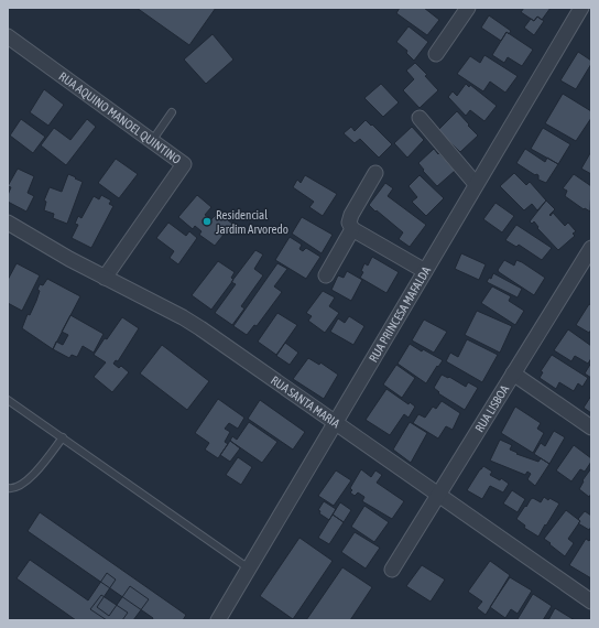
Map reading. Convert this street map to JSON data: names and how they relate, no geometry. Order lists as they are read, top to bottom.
{
  "streets": {
    "street": [
      "RUA AQUINO MANOEL QUINTINO",
      "RUA PRINCESA MAFALDA",
      "RUA SANTA MARIA",
      "RUA LISBOA"
    ]
  },
  "crossings": [
    ["RUA AQUINO MANOEL QUINTINO", "RUA SANTA MARIA"],
    ["RUA PRINCESA MAFALDA", "RUA SANTA MARIA"],
    ["RUA SANTA MARIA", "RUA LISBOA"]
  ],
  "places": ["Residencial Jardim Arvoredo"]
}
